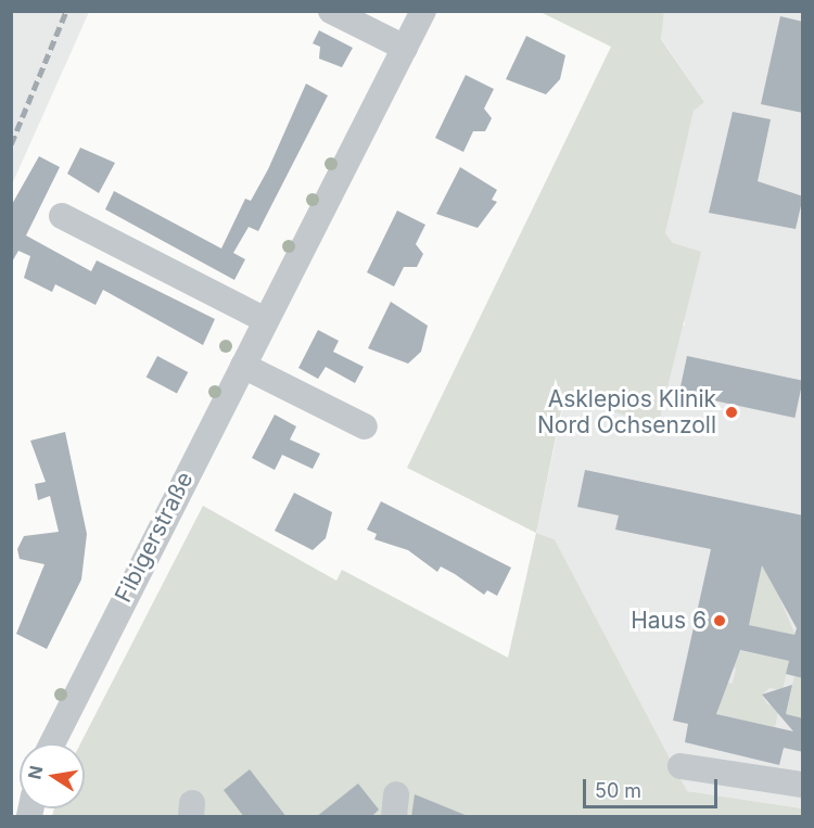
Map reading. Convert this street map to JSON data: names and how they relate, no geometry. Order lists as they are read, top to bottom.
{
  "streets": {
    "street": ["Fibigerstraße"]
  },
  "places": ["Asklepios Klinik Nord Ochsenzoll", "Haus 6"],
  "scale_bar": "50 m",
  "north": "left"
}
